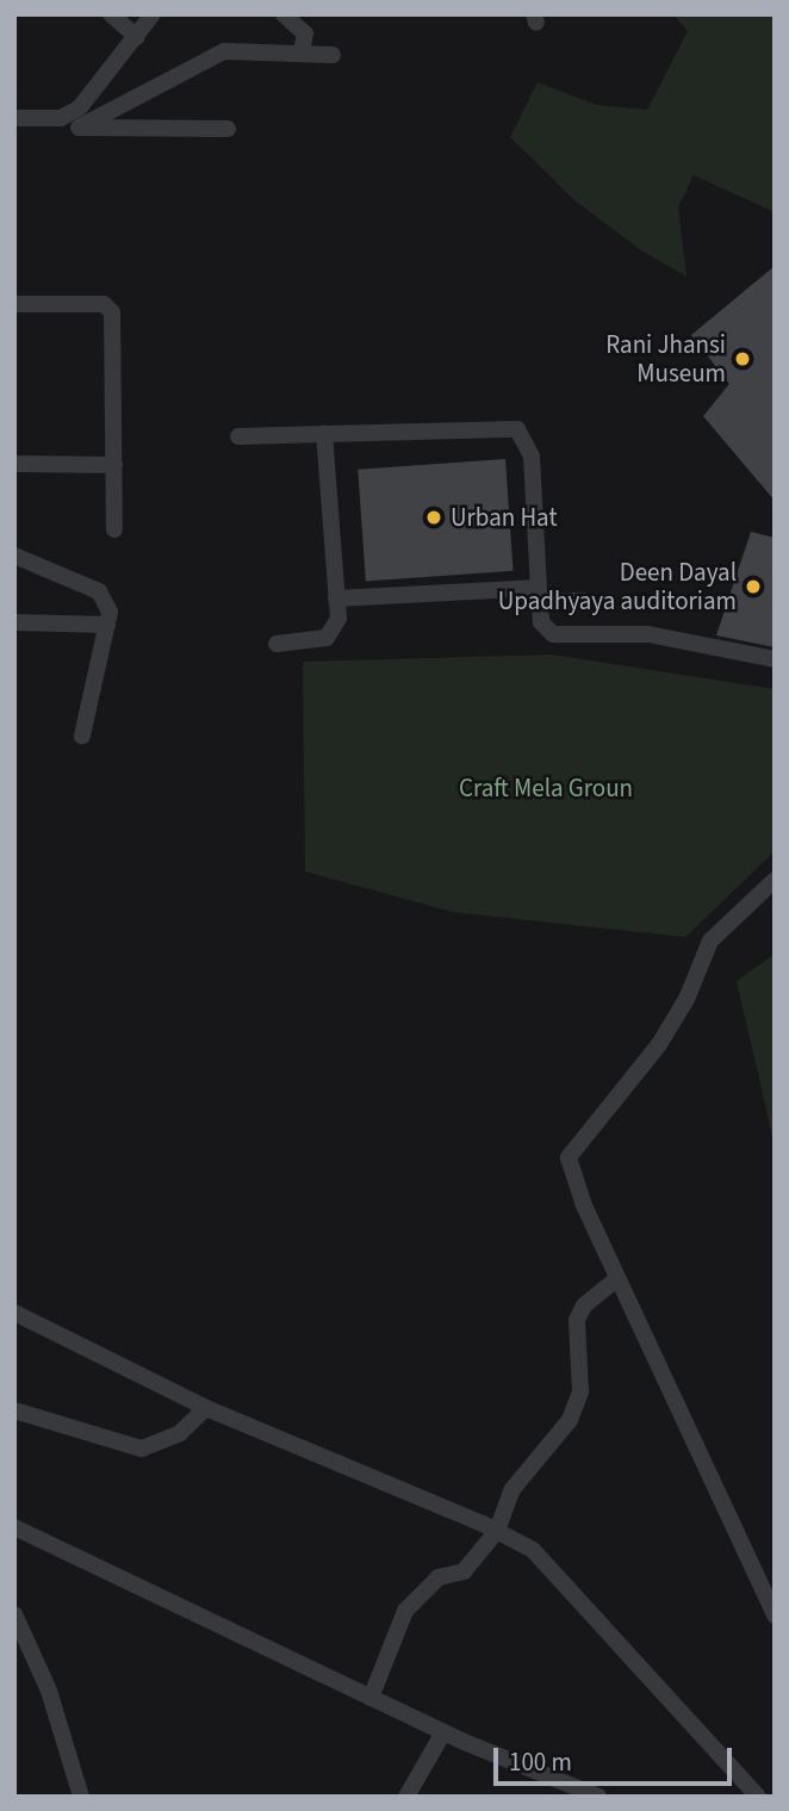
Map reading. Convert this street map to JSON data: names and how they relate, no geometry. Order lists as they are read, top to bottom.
{
  "parks": ["Craft Mela Groun"],
  "places": ["Rani Jhansi Museum", "Urban Hat", "Deen Dayal Upadhyaya auditoriam"],
  "scale_bar": "100 m"
}
